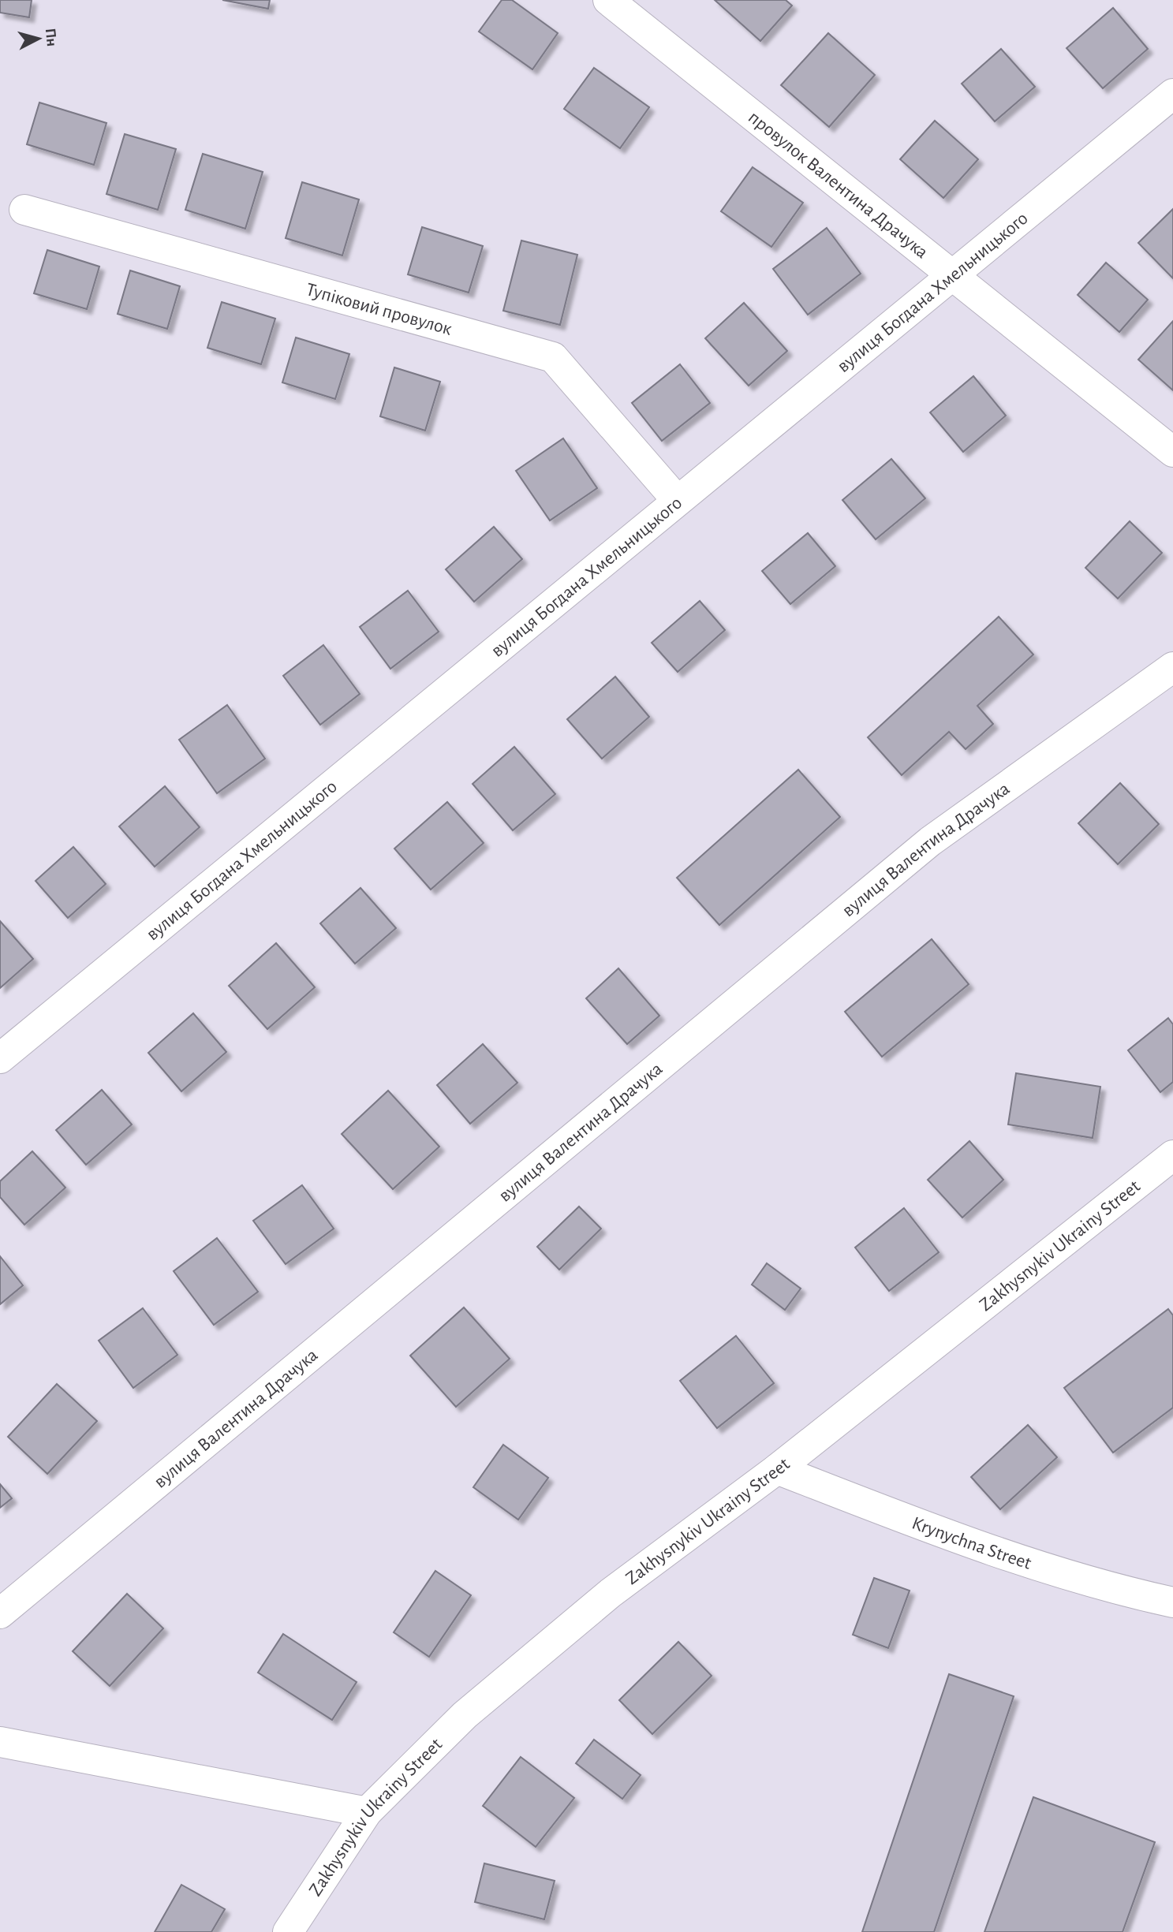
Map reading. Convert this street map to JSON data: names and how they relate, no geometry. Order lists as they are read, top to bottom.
{
  "streets": {
    "street": [
      "провулок Валентина Драчука",
      "вулиця Богдана Хмельницького",
      "Тупіковий провулок",
      "вулиця Валентина Драчука",
      "Zakhysnykiv Ukrainy Street",
      "Krynychna Street"
    ]
  },
  "crossings": [
    ["провулок Валентина Драчука", "вулиця Богдана Хмельницького"],
    ["вулиця Богдана Хмельницького", "Тупіковий провулок"],
    ["Zakhysnykiv Ukrainy Street", "Krynychna Street"]
  ],
  "north": "right"
}
